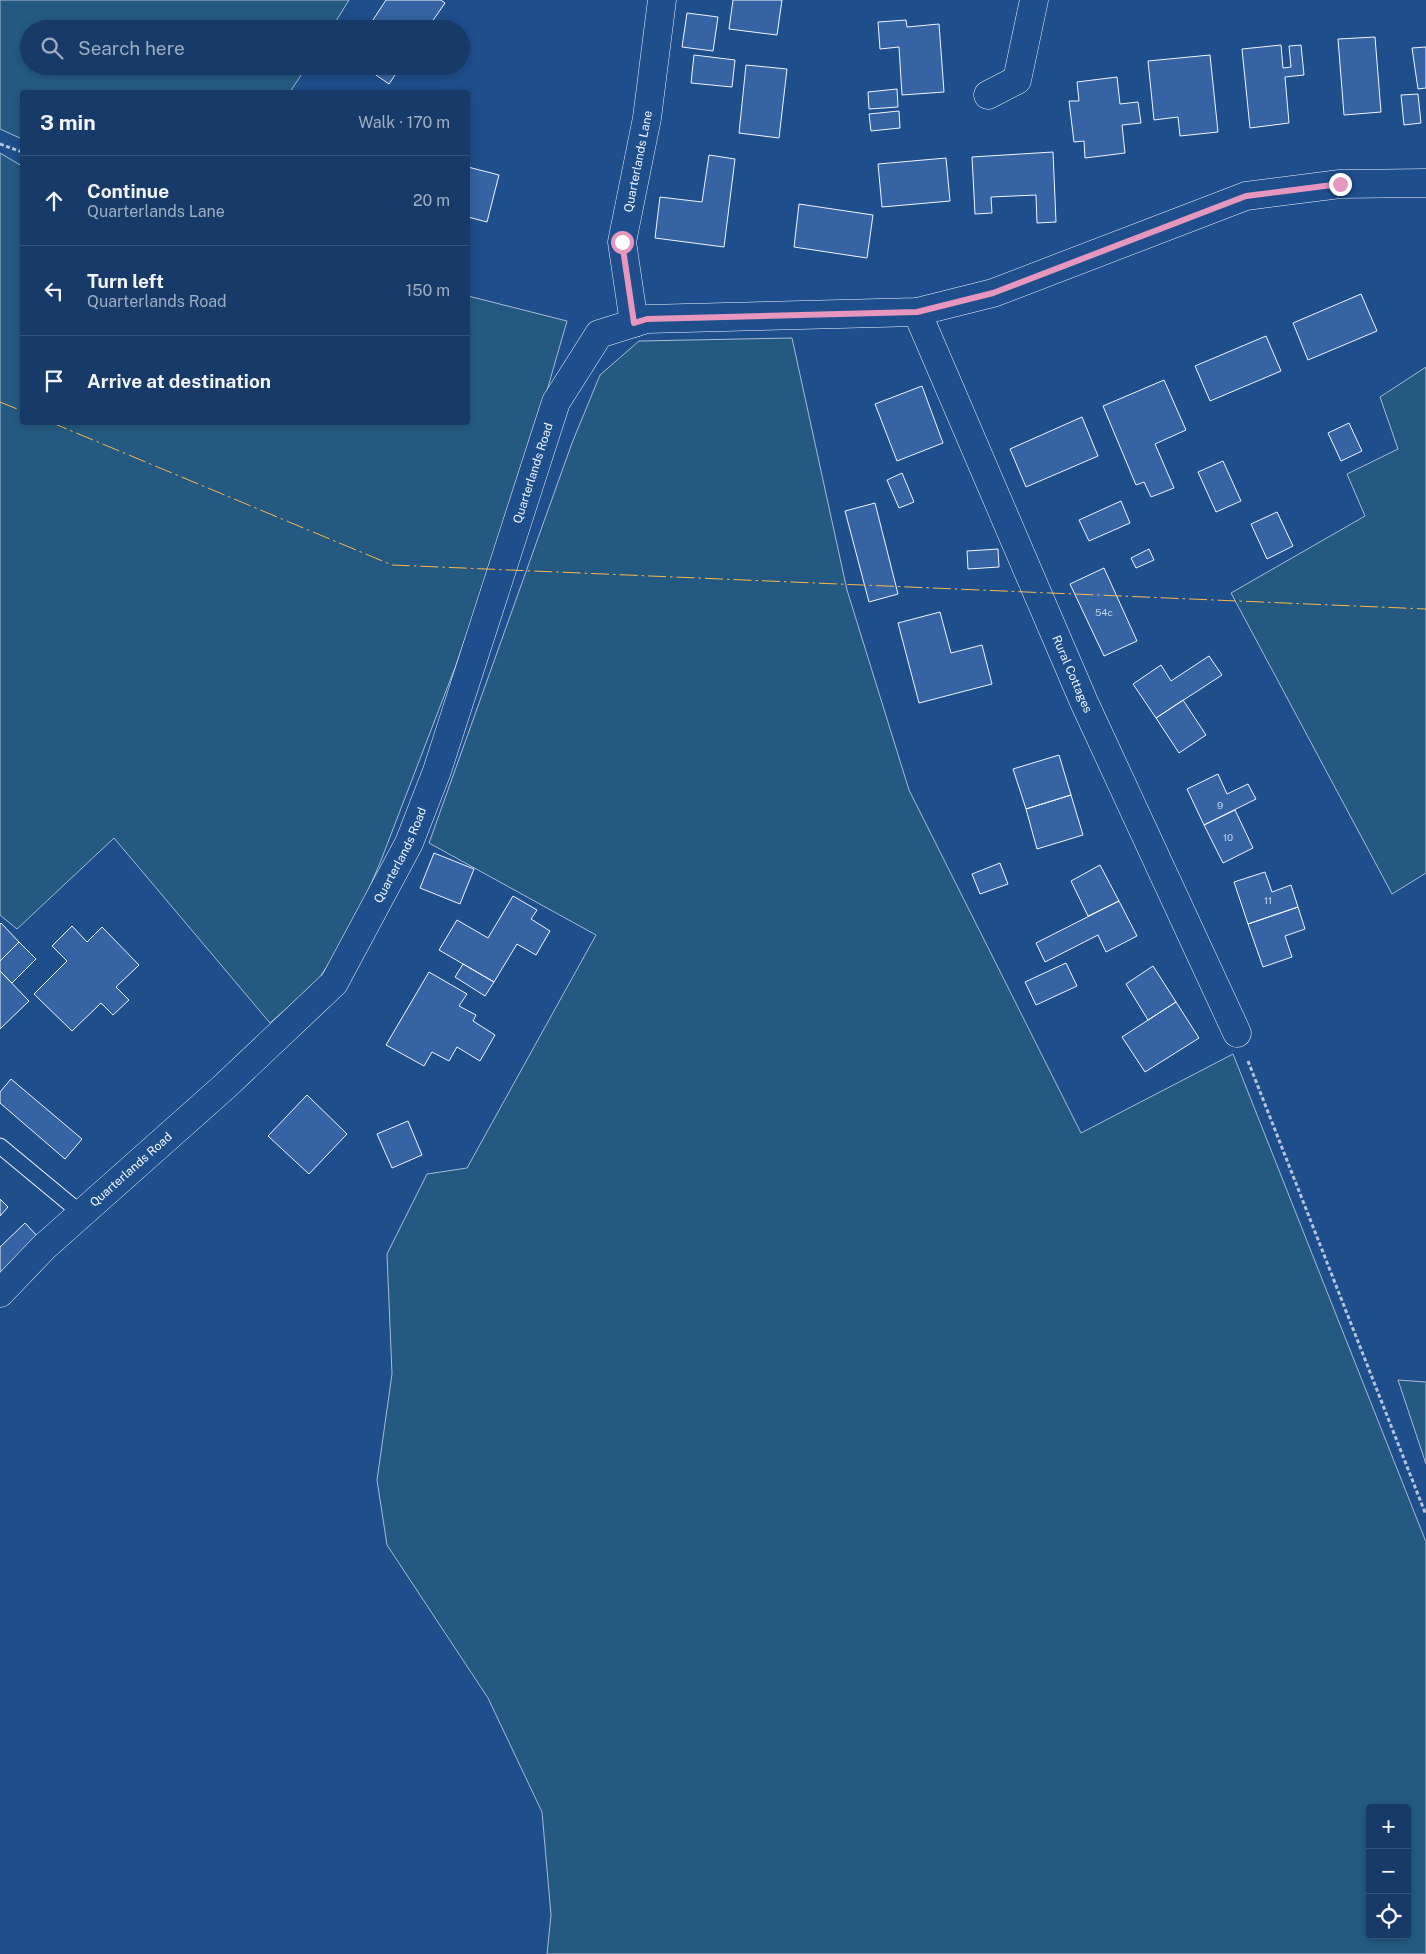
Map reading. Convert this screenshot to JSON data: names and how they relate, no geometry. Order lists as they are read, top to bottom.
{
  "streets": {
    "street": ["Quarterlands Lane", "Quarterlands Road", "Rural Cottages"]
  },
  "crossings": [
    ["Quarterlands Lane", "Quarterlands Road"],
    ["Quarterlands Road", "Rural Cottages"]
  ],
  "house_numbers": [
    "54c",
    "9",
    "10",
    "11"
  ],
  "page": {
    "search": "Search here",
    "heading": ["3 min", "Walk · 170 m"],
    "list": [
      ["Continue", "Quarterlands Lane", "20 m"],
      ["Turn left", "Quarterlands Road", "150 m"],
      "Arrive at destination"
    ],
    "map_buttons": ["+", "−"]
  }
}
